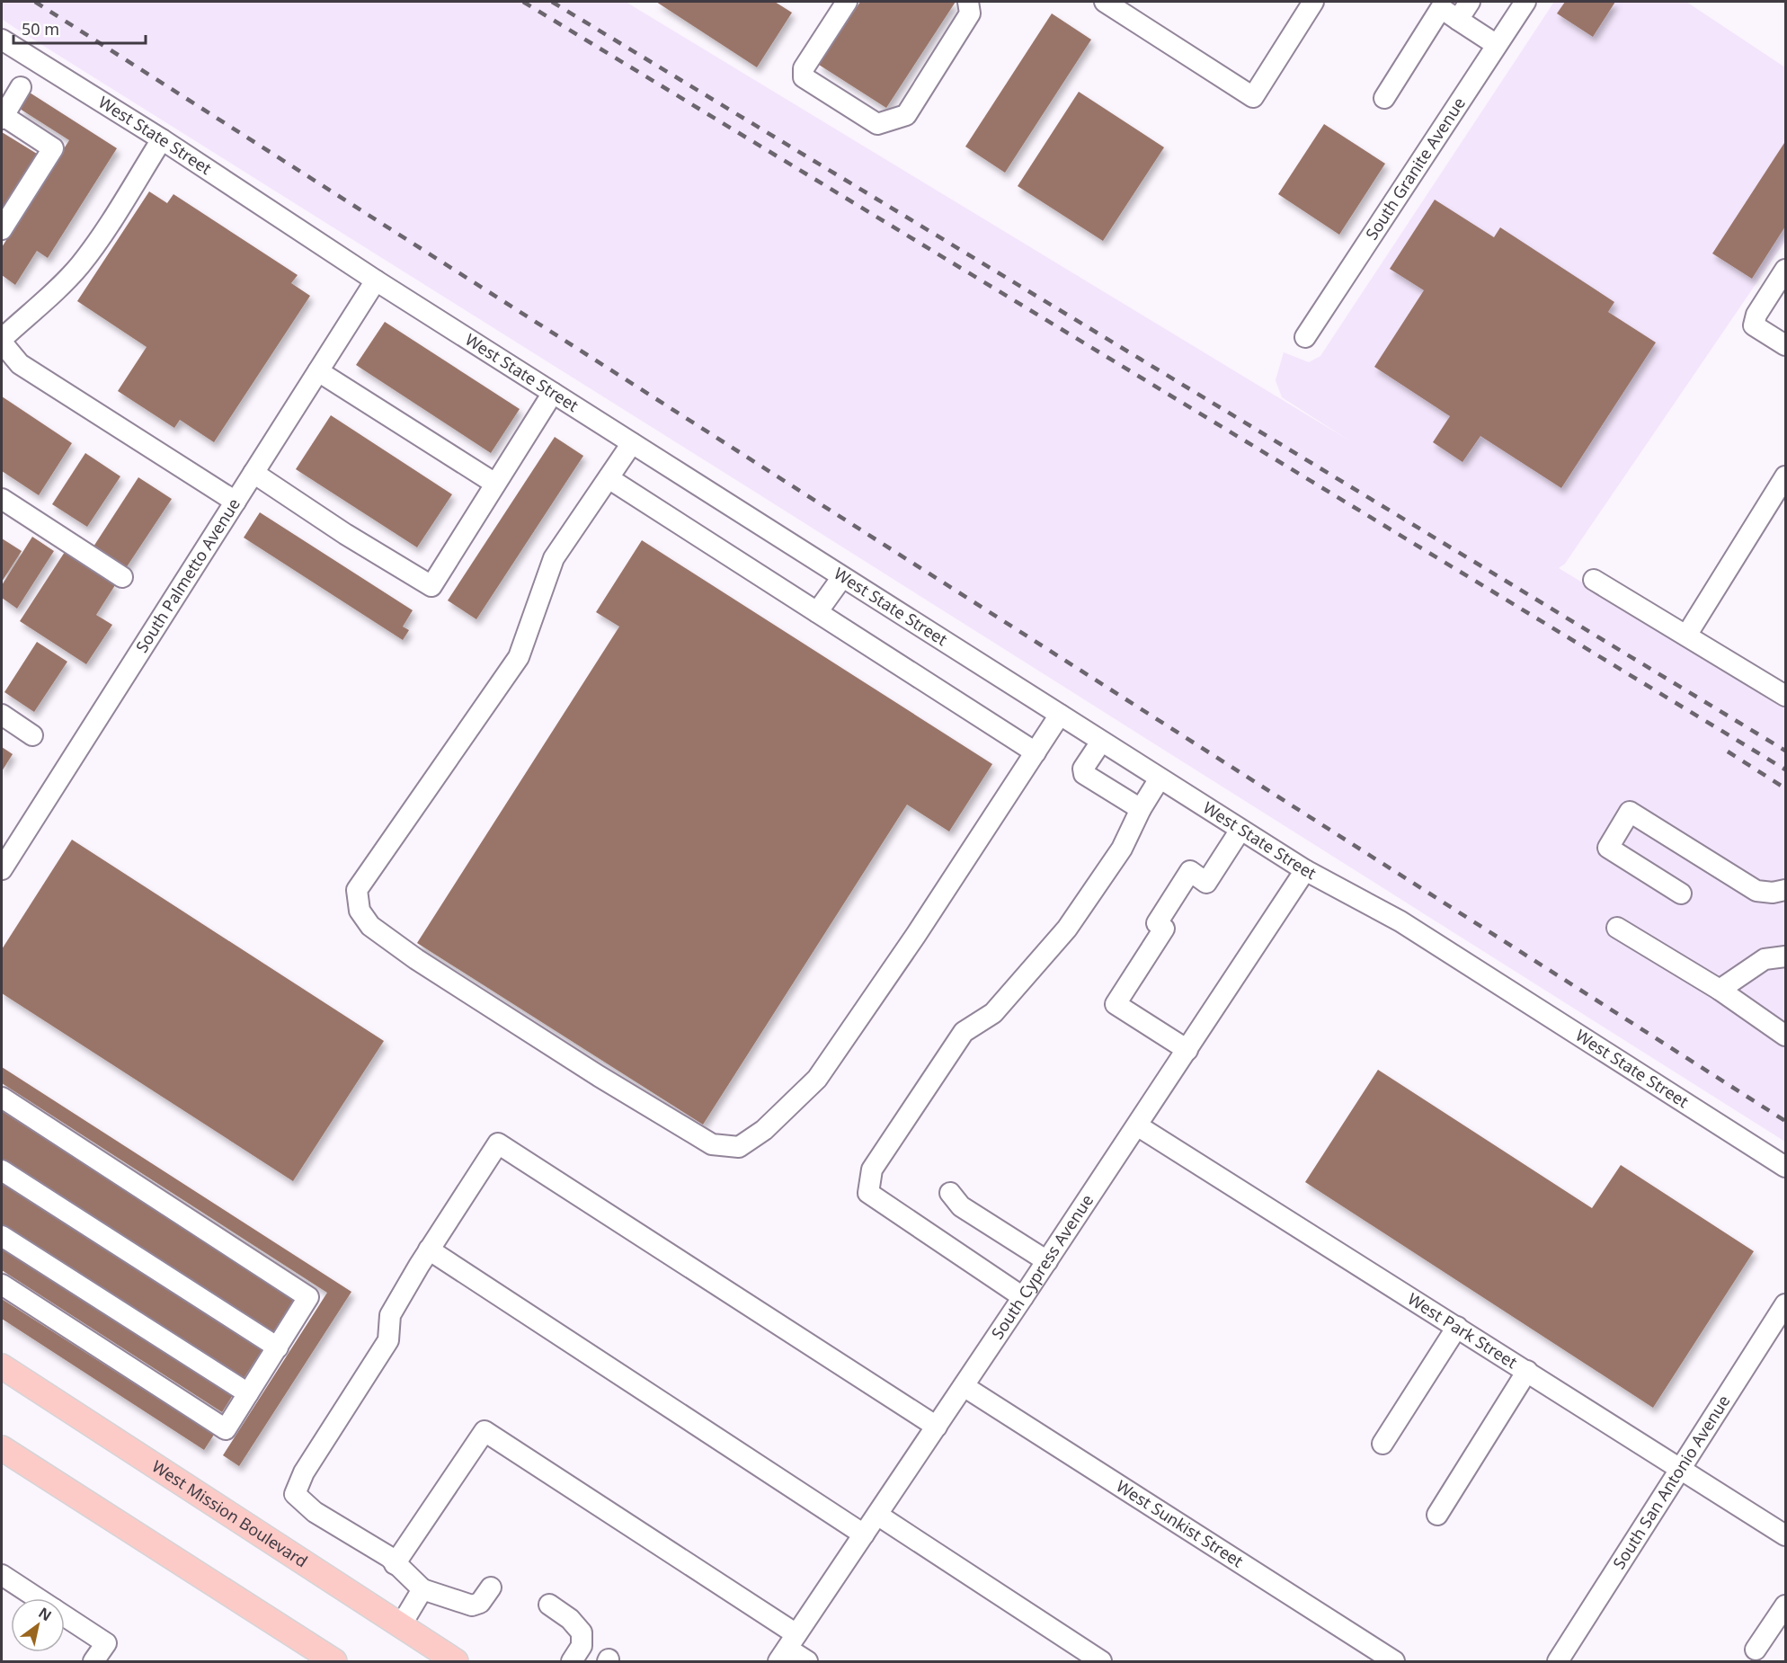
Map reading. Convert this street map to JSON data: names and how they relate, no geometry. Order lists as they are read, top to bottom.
{
  "streets": {
    "main road": ["West Mission Boulevard"],
    "street": [
      "West State Street",
      "South Granite Avenue",
      "South Palmetto Avenue",
      "South Cypress Avenue",
      "West Park Street",
      "South San Antonio Avenue",
      "West Sunkist Street"
    ]
  },
  "crossings": [
    ["West State Street", "South Palmetto Avenue"],
    ["West State Street", "South Cypress Avenue"],
    ["South Cypress Avenue", "West Park Street"],
    ["South Cypress Avenue", "West Sunkist Street"],
    ["West Park Street", "South San Antonio Avenue"]
  ],
  "scale_bar": "50 m",
  "north": "top right"
}
